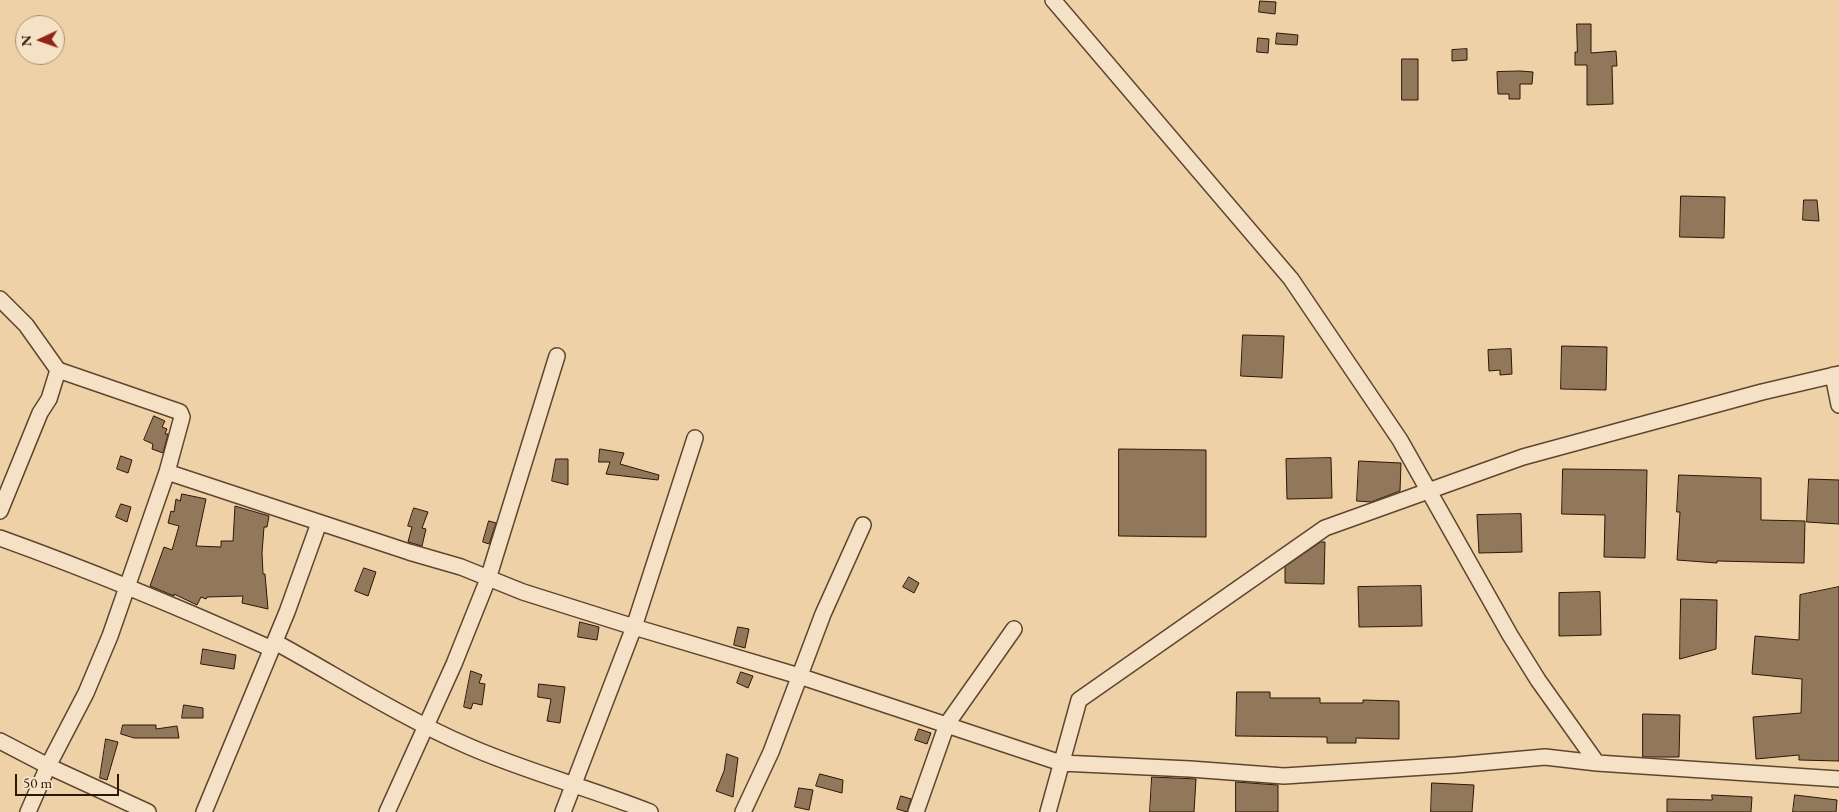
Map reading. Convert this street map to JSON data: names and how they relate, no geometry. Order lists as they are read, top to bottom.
{
  "scale_bar": "50 m",
  "north": "left"
}
